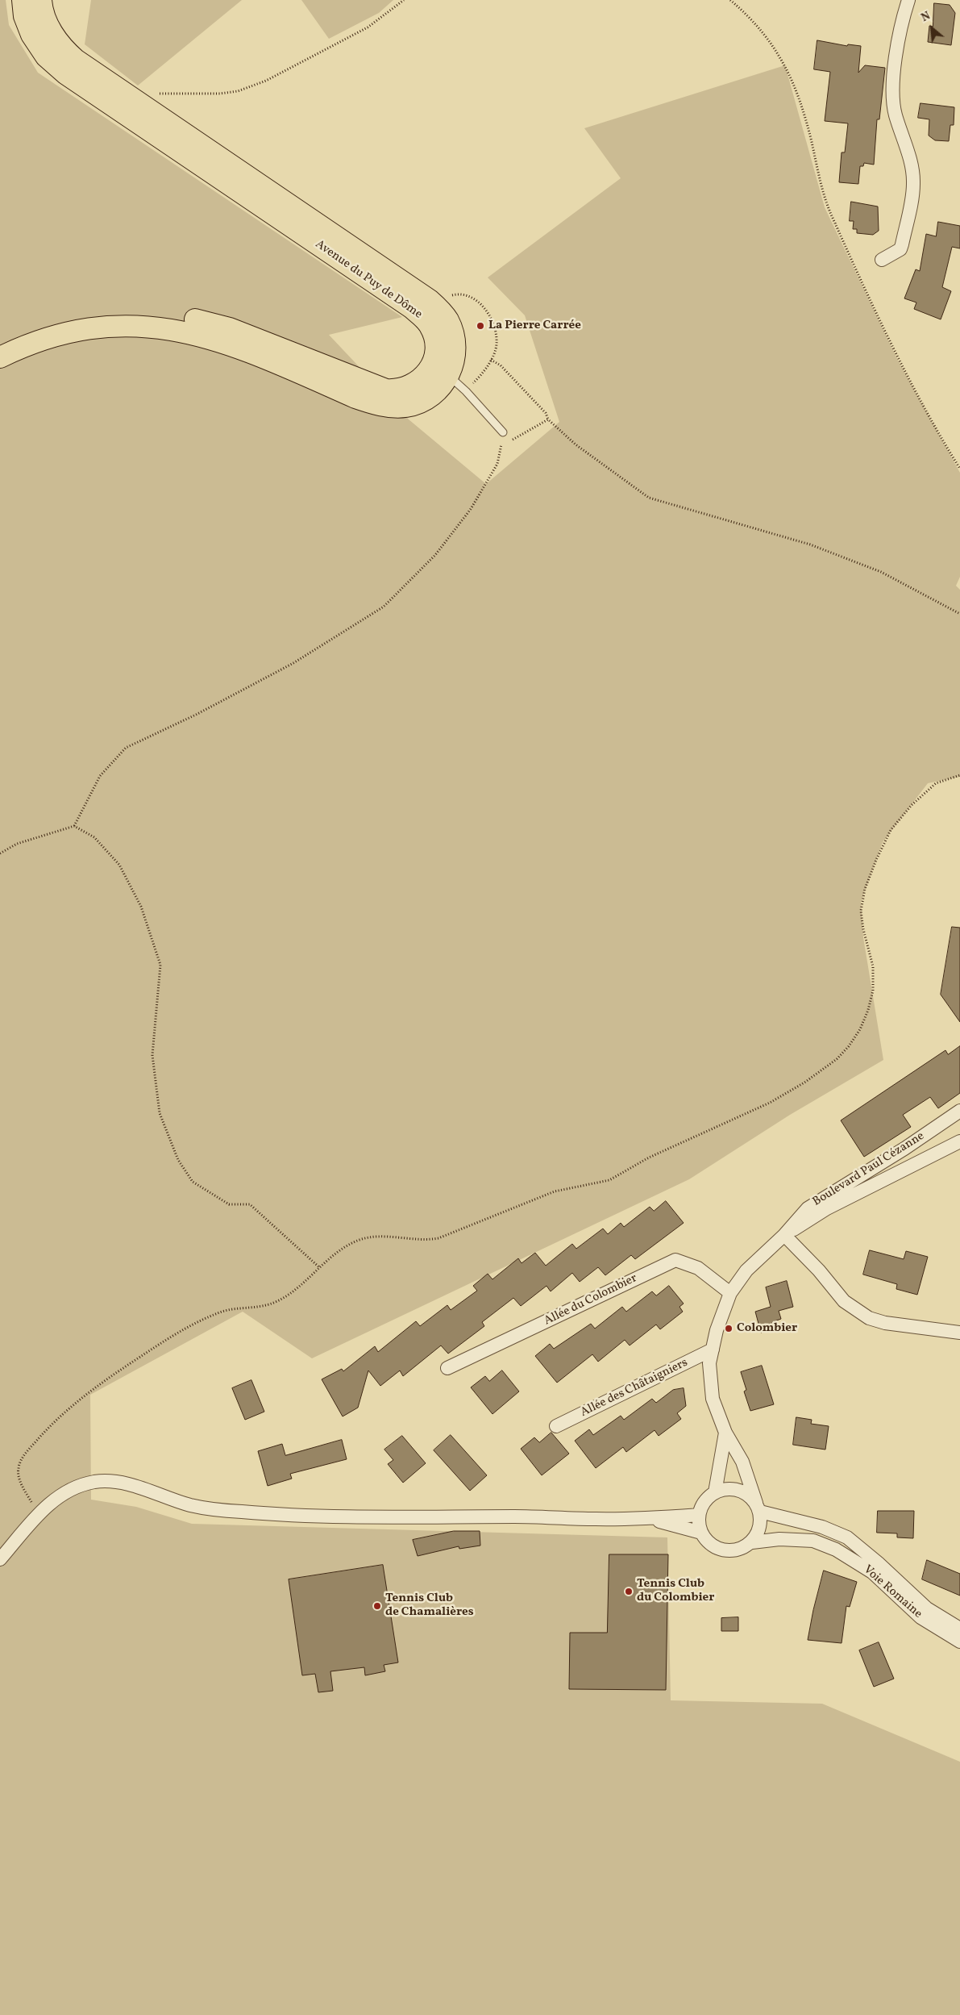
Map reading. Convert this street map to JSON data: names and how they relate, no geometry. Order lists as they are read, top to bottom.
{
  "streets": {
    "main road": ["Avenue du Puy de Dôme"],
    "street": [
      "Boulevard Paul Cézanne",
      "Allée du Colombier",
      "Allée des Châtaigniers",
      "Voie Romaine"
    ]
  },
  "crossings": [
    ["Boulevard Paul Cézanne", "Allée du Colombier"],
    ["Boulevard Paul Cézanne", "Allée des Châtaigniers"],
    ["Boulevard Paul Cézanne", "Voie Romaine"]
  ],
  "places": [
    "La Pierre Carrée",
    "Colombier",
    "Tennis Club du Colombier",
    "Tennis Club de Chamalières"
  ],
  "north": "top left"
}
